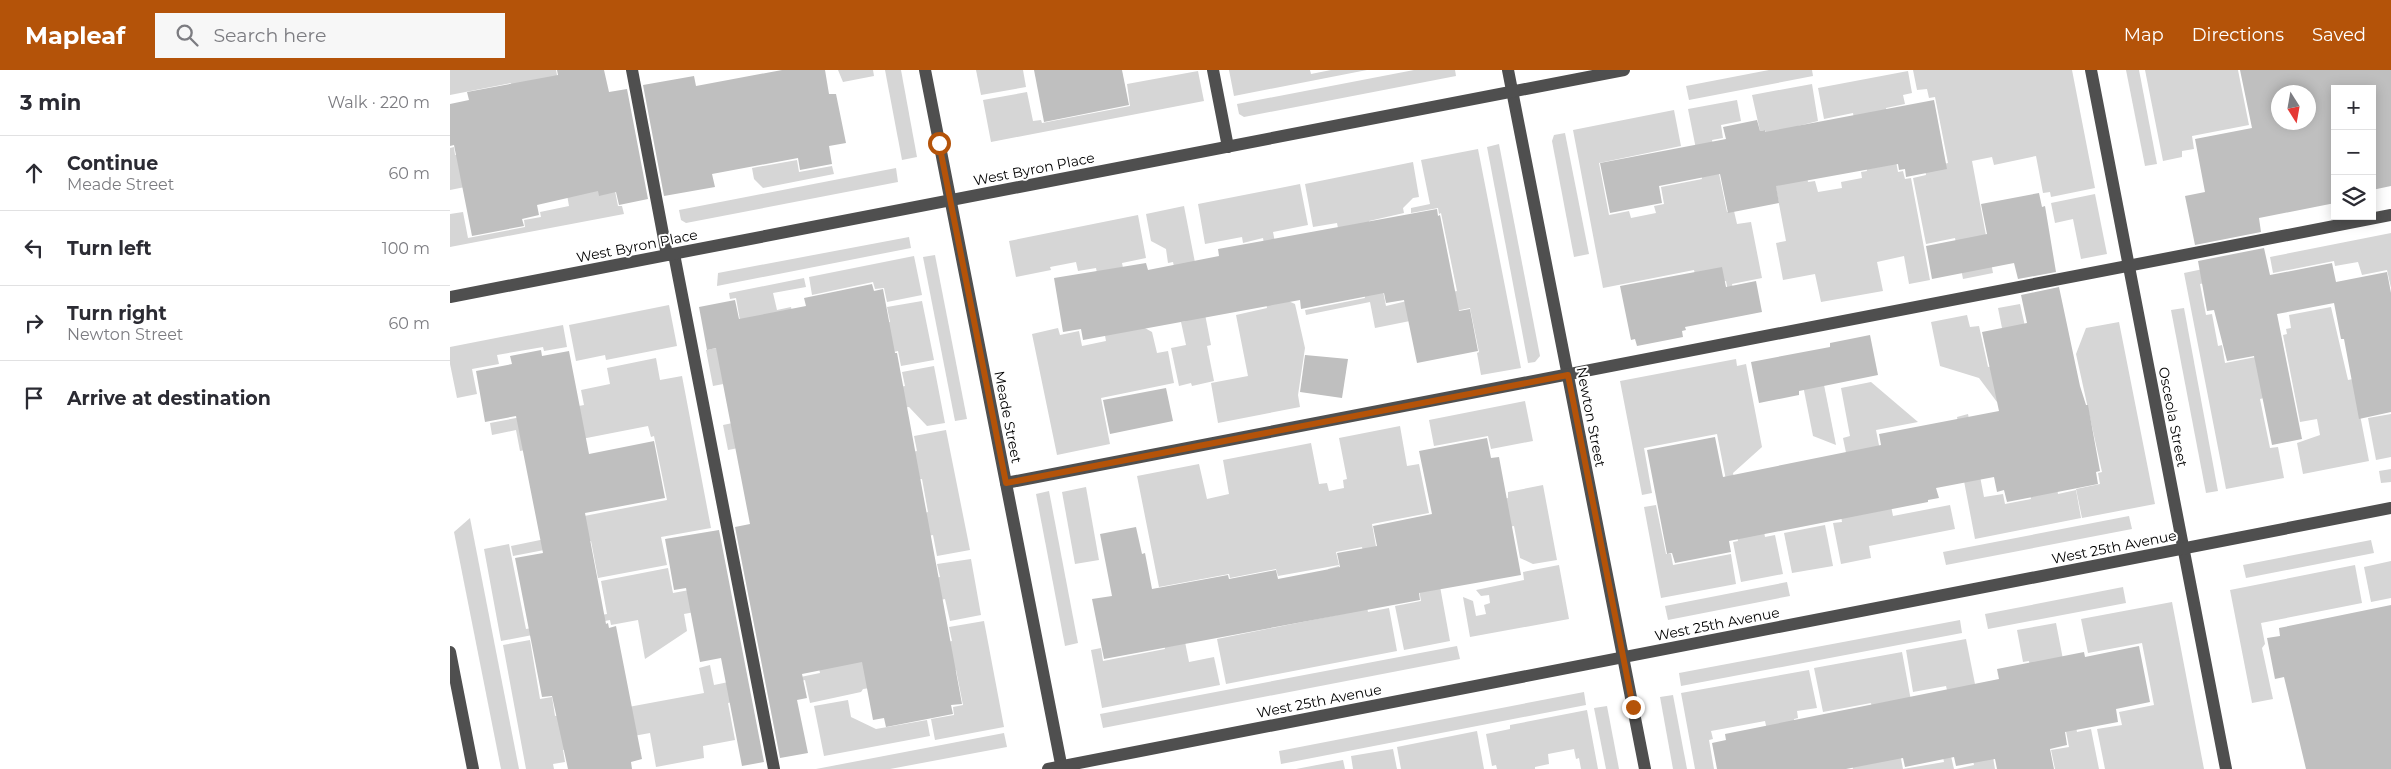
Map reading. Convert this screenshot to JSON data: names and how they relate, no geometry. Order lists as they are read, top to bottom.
{
  "streets": {
    "street": [
      "West Byron Place",
      "Meade Street",
      "Newton Street",
      "Osceola Street",
      "West 25th Avenue"
    ]
  },
  "crossings": [
    ["West Byron Place", "Meade Street"],
    ["West Byron Place", "Newton Street"],
    ["Meade Street", "West 25th Avenue"],
    ["Newton Street", "West 25th Avenue"],
    ["Osceola Street", "West 25th Avenue"]
  ],
  "north": "bottom",
  "page": {
    "header": "Mapleaf",
    "search": "Search here",
    "nav": ["Map", "Directions", "Saved"],
    "heading": ["3 min", "Walk · 220 m"],
    "map_buttons": ["+", "−"],
    "list": [
      ["Continue", "Meade Street", "60 m"],
      ["Turn left", "100 m"],
      ["Turn right", "Newton Street", "60 m"],
      "Arrive at destination"
    ]
  }
}
